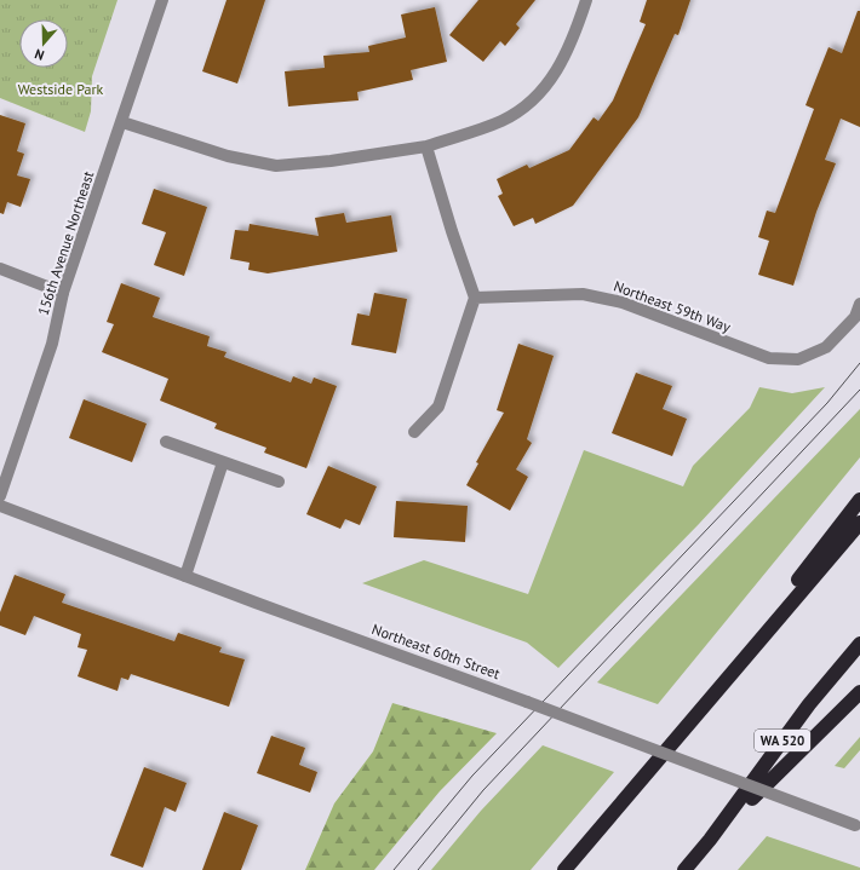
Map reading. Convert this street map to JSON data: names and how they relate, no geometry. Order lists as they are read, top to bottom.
{
  "streets": {
    "highway": ["WA 520"],
    "street": ["156th Avenue Northeast", "Northeast 59th Way", "Northeast 60th Street"]
  },
  "parks": ["Westside Park"],
  "north": "bottom"
}
